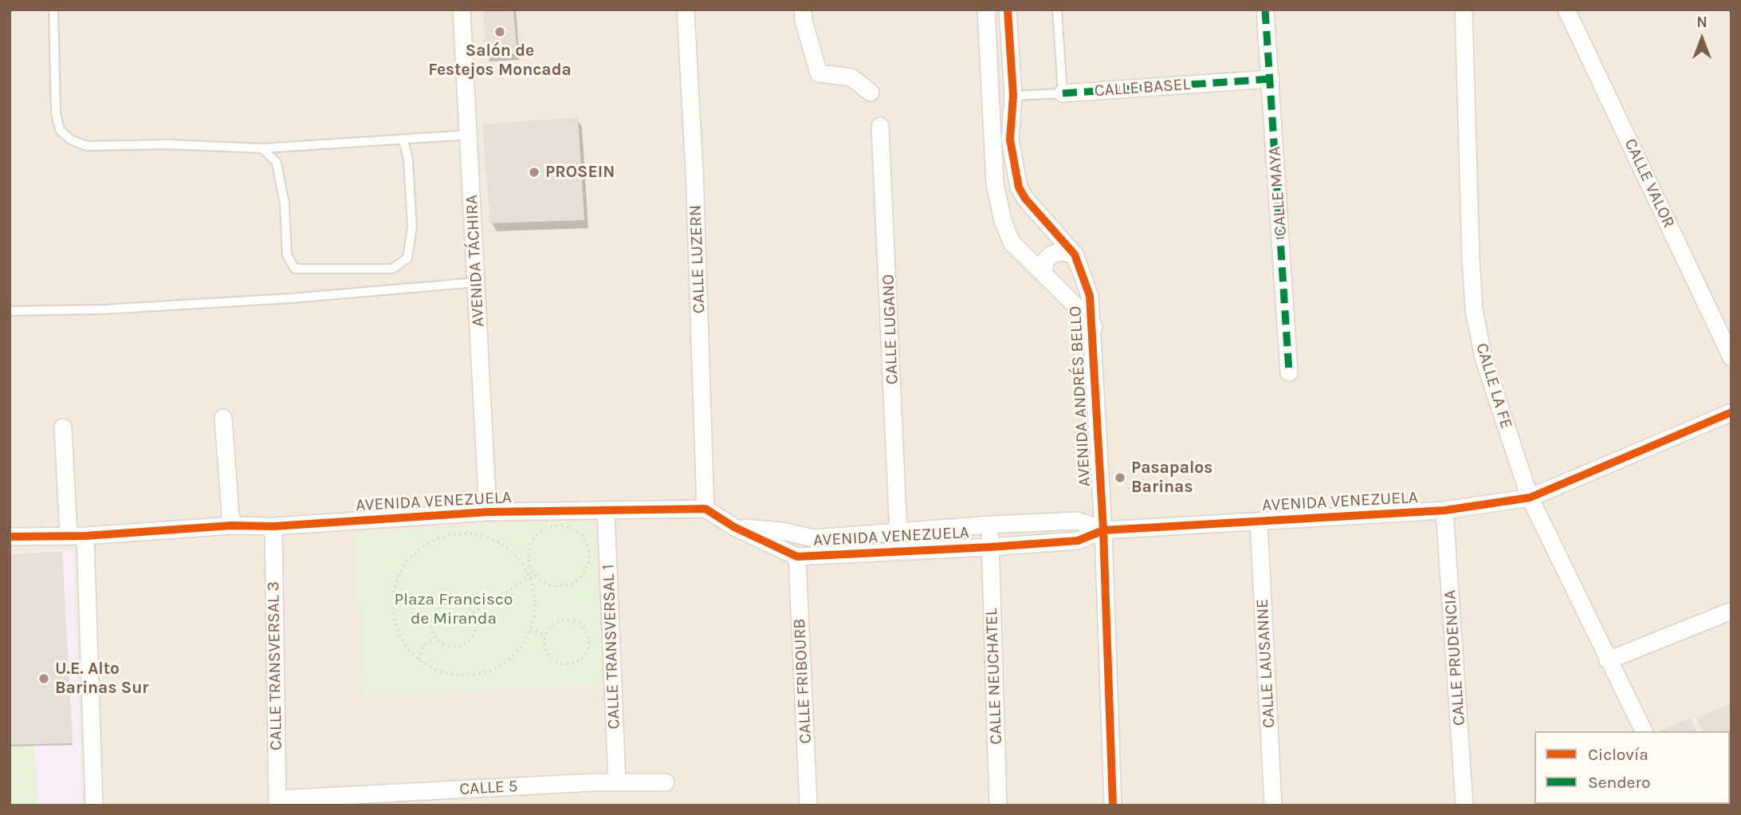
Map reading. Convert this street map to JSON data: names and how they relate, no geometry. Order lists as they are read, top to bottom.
{
  "streets": {
    "street": [
      "CALLE BASEL",
      "CALLE VALOR",
      "CALLE MAYA",
      "CALLE LUZERN",
      "AVENIDA TÁCHIRA",
      "CALLE LUGANO",
      "CALLE LA FE",
      "AVENIDA ANDRÉS BELLO",
      "AVENIDA VENEZUELA",
      "CALLE TRANSVERSAL 1",
      "CALLE PRUDENCIA",
      "CALLE LAUSANNE",
      "CALLE TRANSVERSAL 3",
      "CALLE NEUCHATEL",
      "CALLE FRIBOURB",
      "CALLE 5"
    ]
  },
  "crossings": [
    ["CALLE BASEL", "CALLE MAYA"],
    ["CALLE BASEL", "AVENIDA ANDRÉS BELLO"],
    ["CALLE LUZERN", "AVENIDA VENEZUELA"],
    ["AVENIDA TÁCHIRA", "AVENIDA VENEZUELA"],
    ["CALLE LUGANO", "AVENIDA VENEZUELA"],
    ["CALLE LA FE", "AVENIDA VENEZUELA"],
    ["AVENIDA ANDRÉS BELLO", "AVENIDA VENEZUELA"],
    ["AVENIDA VENEZUELA", "CALLE TRANSVERSAL 1"],
    ["AVENIDA VENEZUELA", "CALLE PRUDENCIA"],
    ["AVENIDA VENEZUELA", "CALLE LAUSANNE"],
    ["AVENIDA VENEZUELA", "CALLE TRANSVERSAL 3"],
    ["AVENIDA VENEZUELA", "CALLE NEUCHATEL"],
    ["AVENIDA VENEZUELA", "CALLE FRIBOURB"],
    ["CALLE TRANSVERSAL 1", "CALLE 5"],
    ["CALLE TRANSVERSAL 3", "CALLE 5"]
  ],
  "parks": ["Plaza Francisco de Miranda"],
  "places": [
    "Salón de Festejos Moncada",
    "PROSEIN",
    "Pasapalos Barinas",
    "U.E. Alto Barinas Sur"
  ],
  "legend": ["Ciclovía", "Sendero"],
  "north": "top"
}
